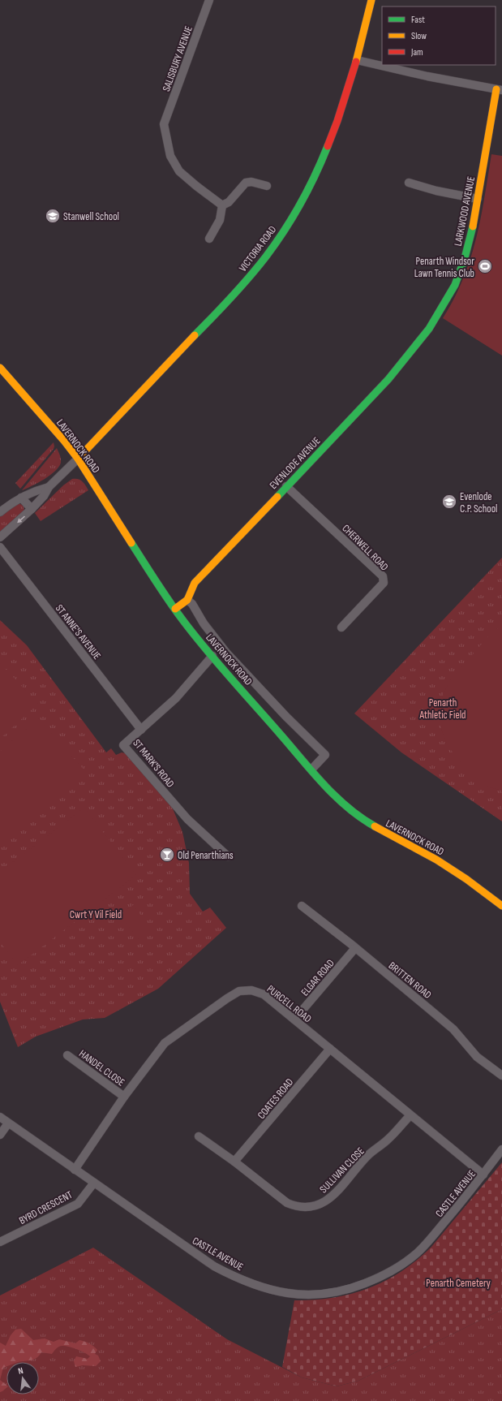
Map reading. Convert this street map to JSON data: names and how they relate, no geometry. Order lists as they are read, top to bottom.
{
  "streets": {
    "street": [
      "SALISBURY AVENUE",
      "LARKWOOD AVENUE",
      "VICTORIA ROAD",
      "LAVERNOCK ROAD",
      "EVENLODE AVENUE",
      "CHERWELL ROAD",
      "ST ANNE'S AVENUE",
      "ST MARK'S ROAD",
      "ELGAR ROAD",
      "BRITTEN ROAD",
      "PURCELL ROAD",
      "HANDEL CLOSE",
      "COATES ROAD",
      "SULLIVAN CLOSE",
      "CASTLE AVENUE",
      "BYRD CRESCENT"
    ]
  },
  "crossings": [
    ["LARKWOOD AVENUE", "EVENLODE AVENUE"],
    ["VICTORIA ROAD", "LAVERNOCK ROAD"],
    ["LAVERNOCK ROAD", "EVENLODE AVENUE"],
    ["LAVERNOCK ROAD", "ST MARK'S ROAD"],
    ["EVENLODE AVENUE", "CHERWELL ROAD"],
    ["ST ANNE'S AVENUE", "ST MARK'S ROAD"],
    ["ELGAR ROAD", "BRITTEN ROAD"],
    ["ELGAR ROAD", "PURCELL ROAD"],
    ["PURCELL ROAD", "HANDEL CLOSE"],
    ["PURCELL ROAD", "COATES ROAD"],
    ["PURCELL ROAD", "SULLIVAN CLOSE"],
    ["PURCELL ROAD", "CASTLE AVENUE"],
    ["COATES ROAD", "SULLIVAN CLOSE"],
    ["CASTLE AVENUE", "BYRD CRESCENT"]
  ],
  "parks": ["Penarth Athletic Field", "Cwrt Y Vil Field", "Penarth Cemetery"],
  "places": {
    "school or university": ["Stanwell School", "Evenlode C.P. School"],
    "sports": ["Penarth Windsor Lawn Tennis Club"],
    "bar": ["Old Penarthians"]
  },
  "legend": ["Fast", "Slow", "Jam"],
  "north": "top"
}
